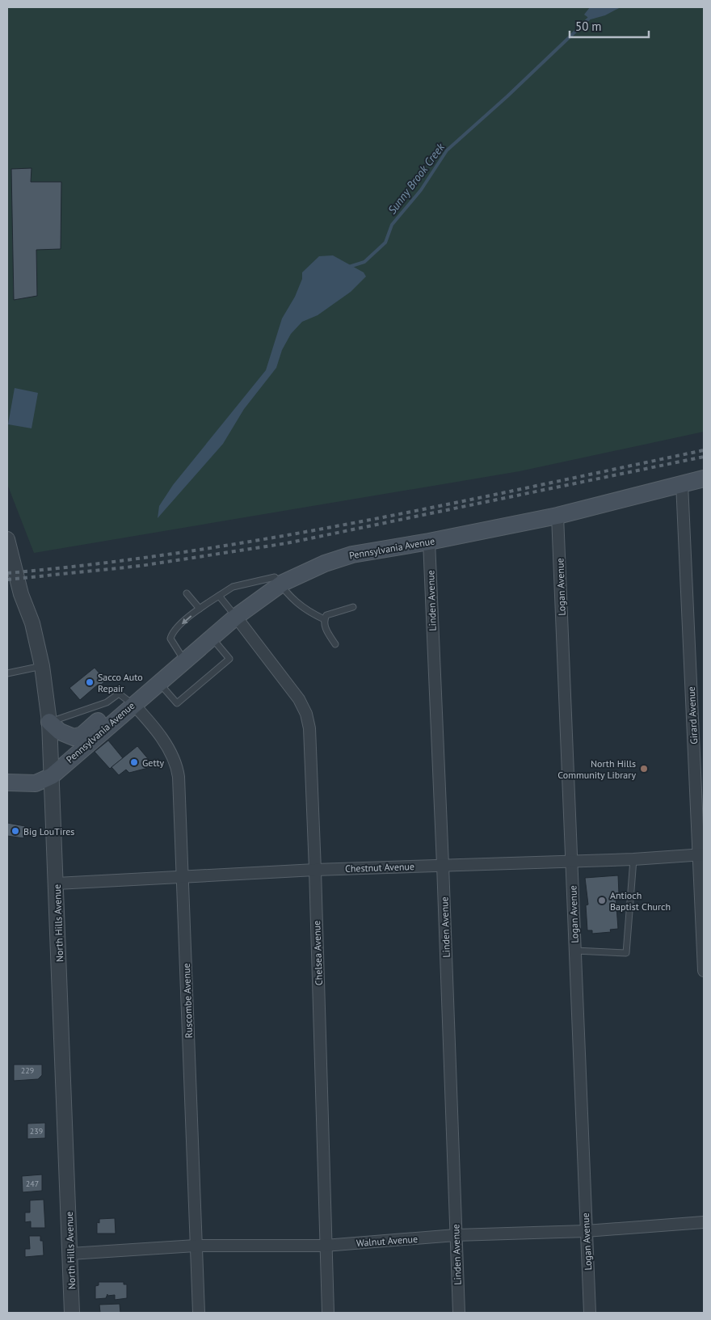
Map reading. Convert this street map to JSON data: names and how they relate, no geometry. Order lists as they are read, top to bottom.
{
  "streets": {
    "main road": ["Pennsylvania Avenue"],
    "street": [
      "Logan Avenue",
      "Linden Avenue",
      "Girard Avenue",
      "Chestnut Avenue",
      "North Hills Avenue",
      "Chelsea Avenue",
      "Ruscombe Avenue",
      "Walnut Avenue"
    ]
  },
  "crossings": [
    ["Pennsylvania Avenue", "Logan Avenue"],
    ["Pennsylvania Avenue", "Linden Avenue"],
    ["Pennsylvania Avenue", "Girard Avenue"],
    ["Pennsylvania Avenue", "North Hills Avenue"],
    ["Pennsylvania Avenue", "Chelsea Avenue"],
    ["Pennsylvania Avenue", "Ruscombe Avenue"],
    ["Logan Avenue", "Chestnut Avenue"],
    ["Logan Avenue", "Walnut Avenue"],
    ["Linden Avenue", "Chestnut Avenue"],
    ["Linden Avenue", "Walnut Avenue"],
    ["Girard Avenue", "Chestnut Avenue"],
    ["Chestnut Avenue", "North Hills Avenue"],
    ["Chestnut Avenue", "Chelsea Avenue"],
    ["Chestnut Avenue", "Ruscombe Avenue"],
    ["North Hills Avenue", "Walnut Avenue"],
    ["Chelsea Avenue", "Walnut Avenue"],
    ["Ruscombe Avenue", "Walnut Avenue"]
  ],
  "water": ["Sunny Brook Creek"],
  "places": [
    "Sacco Auto Repair",
    "Getty",
    "North Hills Community Library",
    "Big LouTires",
    "Antioch Baptist Church"
  ],
  "house_numbers": ["229", "239", "247"],
  "scale_bar": "50 m"
}
